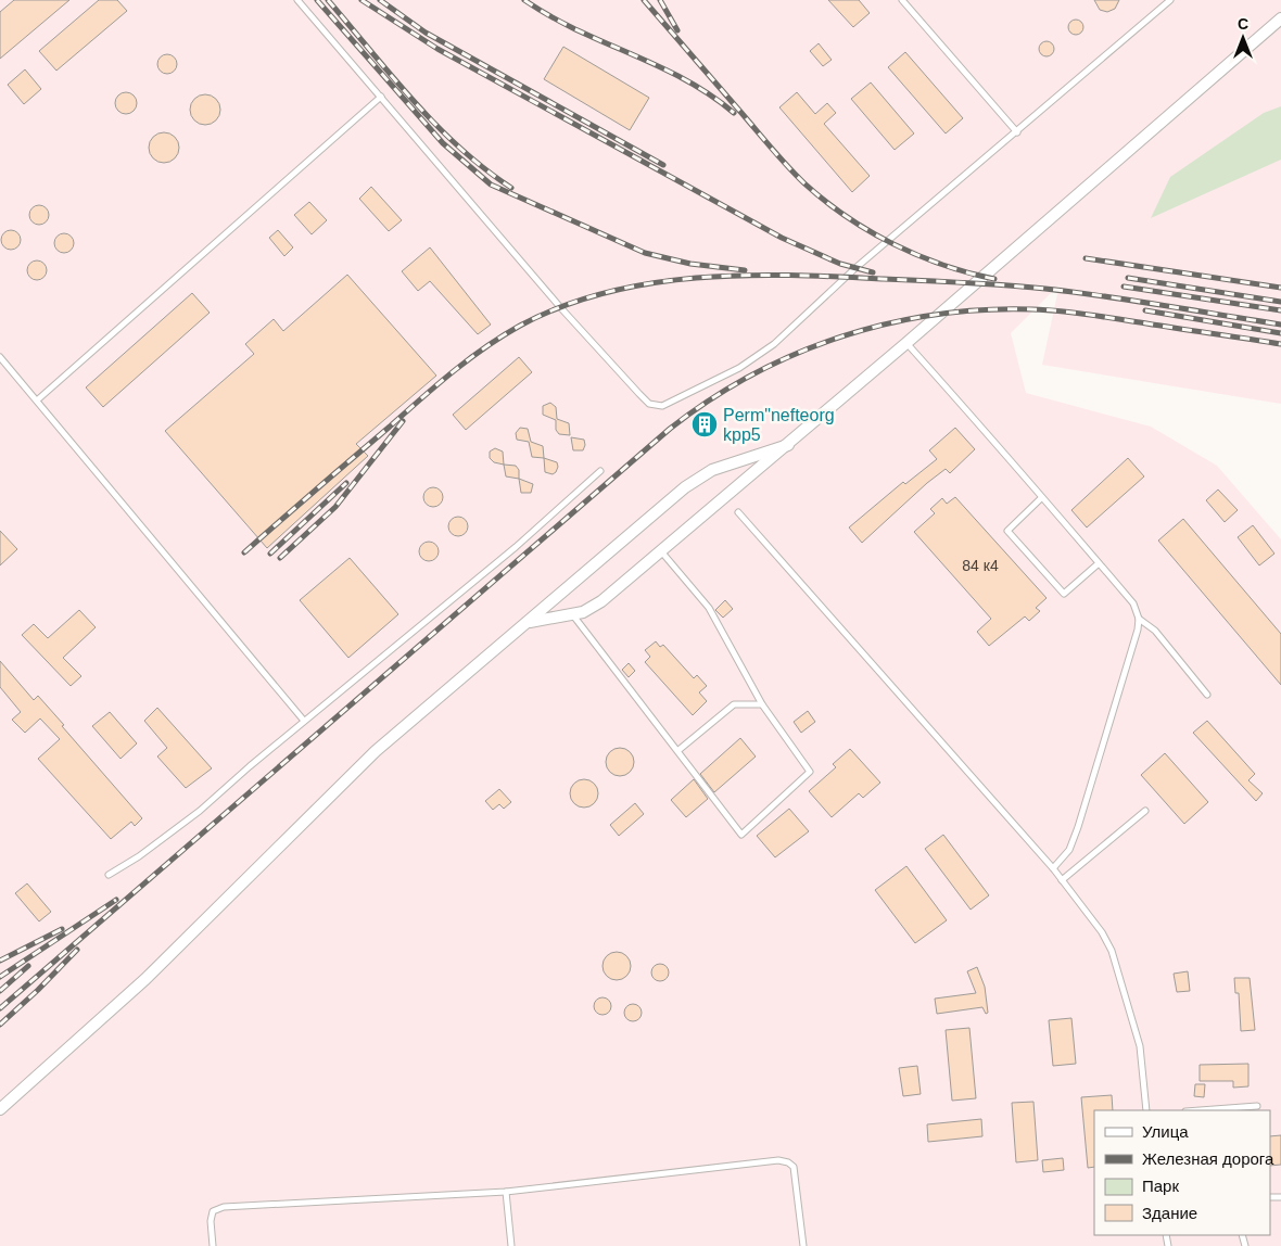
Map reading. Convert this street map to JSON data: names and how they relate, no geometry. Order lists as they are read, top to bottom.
{
  "places": {
    "building": ["Perm\"nefteorg kpp5"]
  },
  "house_numbers": ["84 к4"],
  "legend": [
    "Улица",
    "Железная дорога",
    "Парк",
    "Здание"
  ],
  "north": "top"
}
